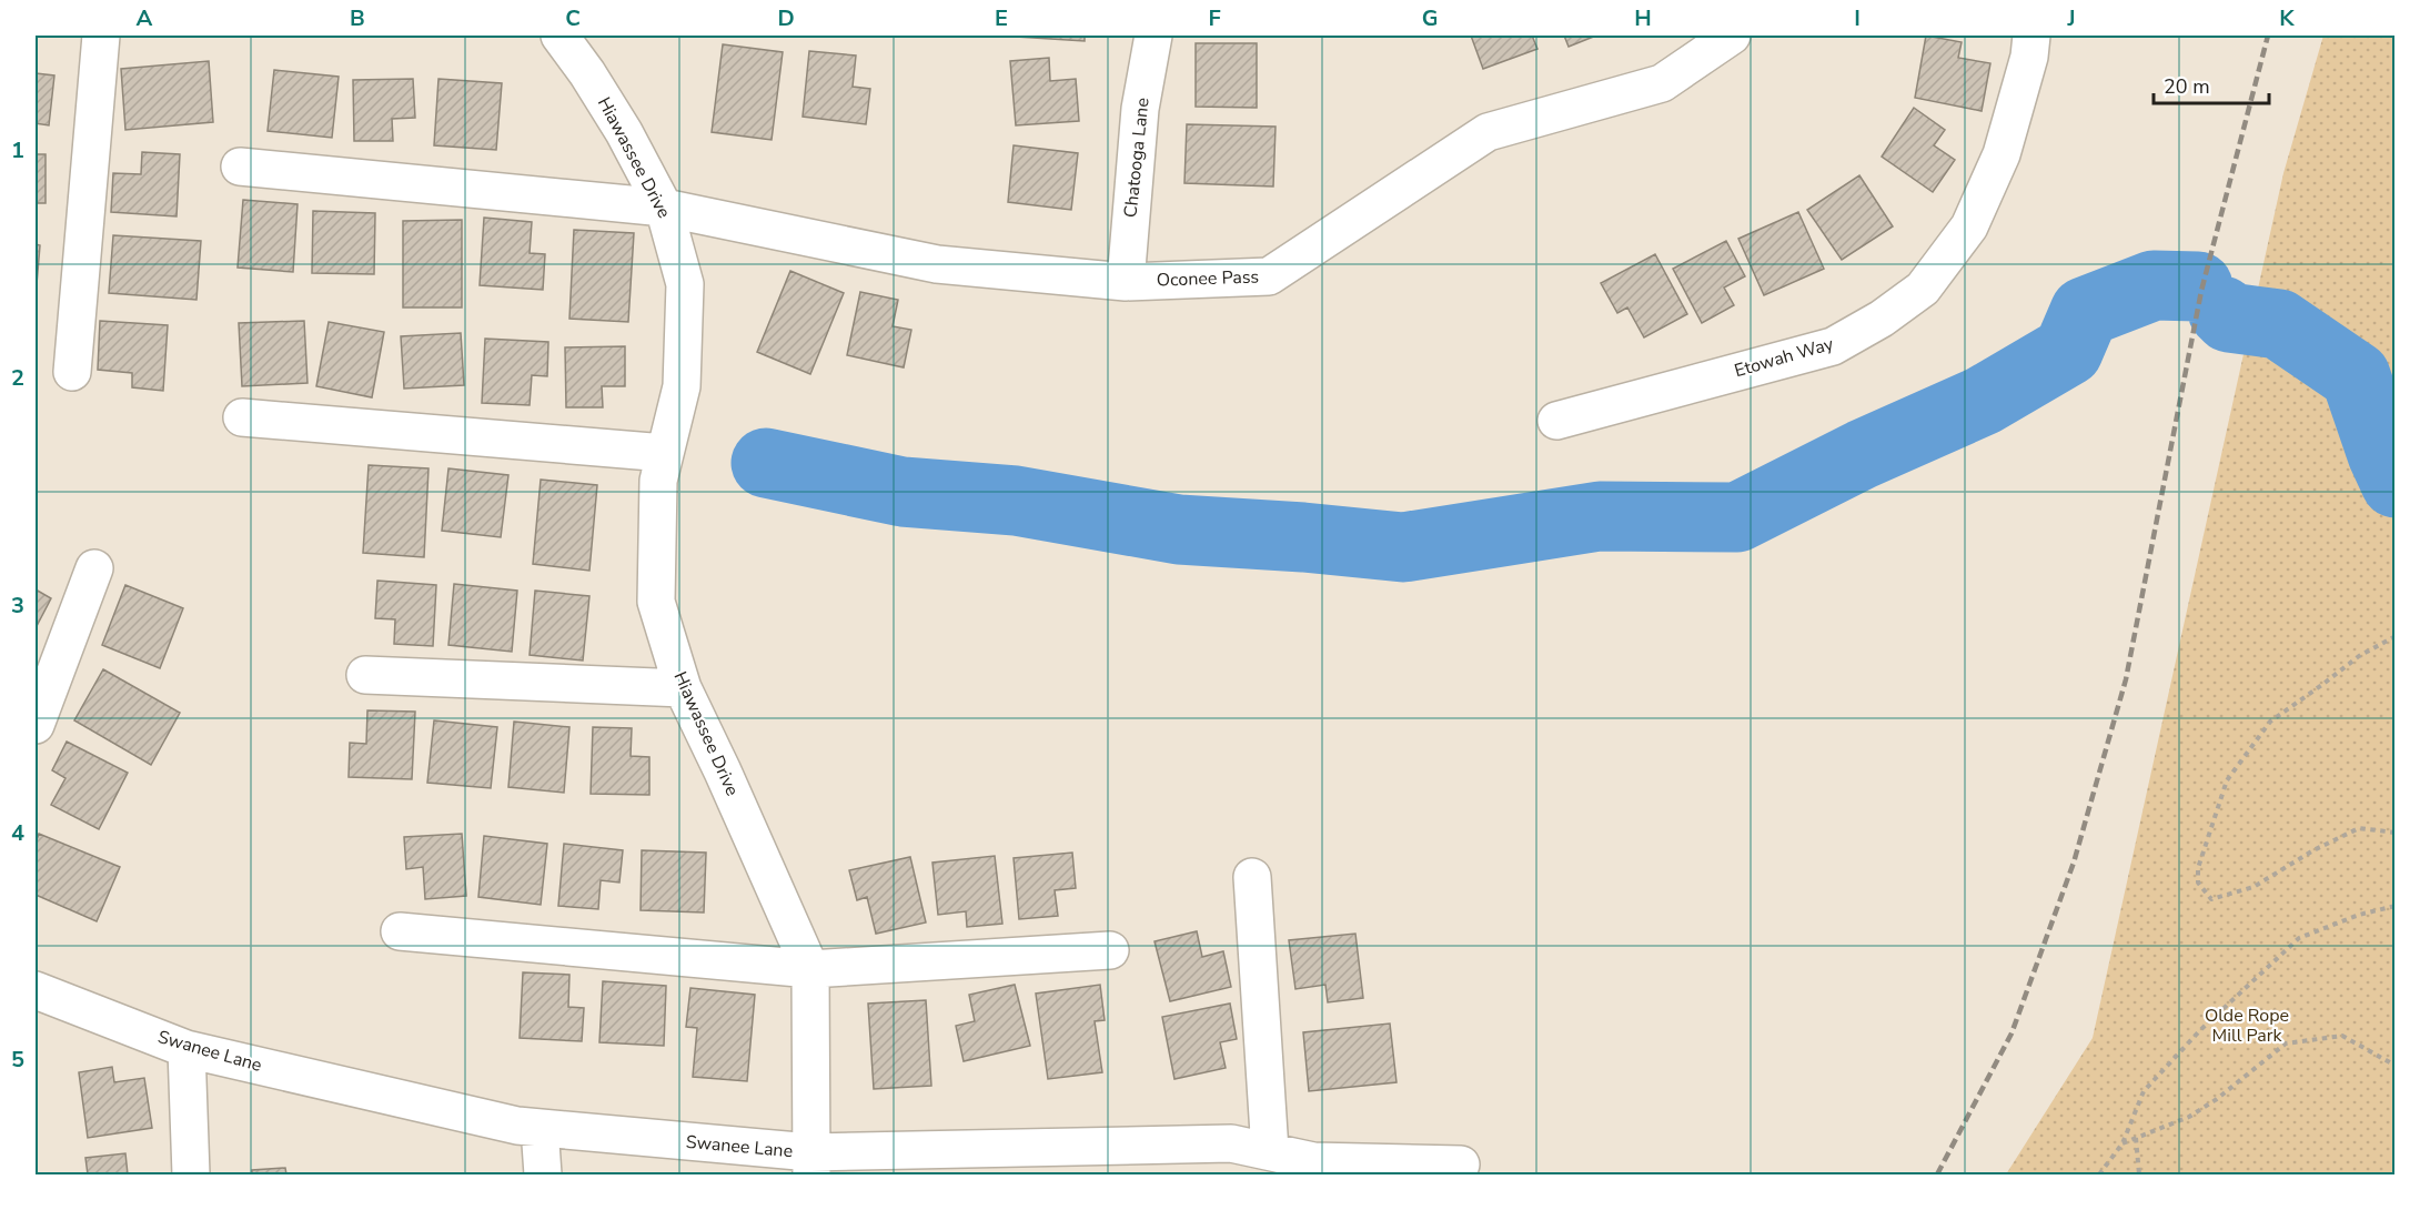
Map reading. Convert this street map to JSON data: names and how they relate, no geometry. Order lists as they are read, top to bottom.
{
  "streets": {
    "street": [
      "Hiawassee Drive",
      "Chatooga Lane",
      "Oconee Pass",
      "Etowah Way",
      "Swanee Lane"
    ]
  },
  "crossings": [
    ["Hiawassee Drive", "Oconee Pass"],
    ["Hiawassee Drive", "Swanee Lane"],
    ["Chatooga Lane", "Oconee Pass"]
  ],
  "parks": ["Olde Rope Mill Park"],
  "scale_bar": "20 m",
  "grid": {
    "columns": [
      "A",
      "B",
      "C",
      "D",
      "E",
      "F",
      "G",
      "H",
      "I",
      "J",
      "K"
    ],
    "rows": [
      "1",
      "2",
      "3",
      "4",
      "5"
    ]
  }
}
